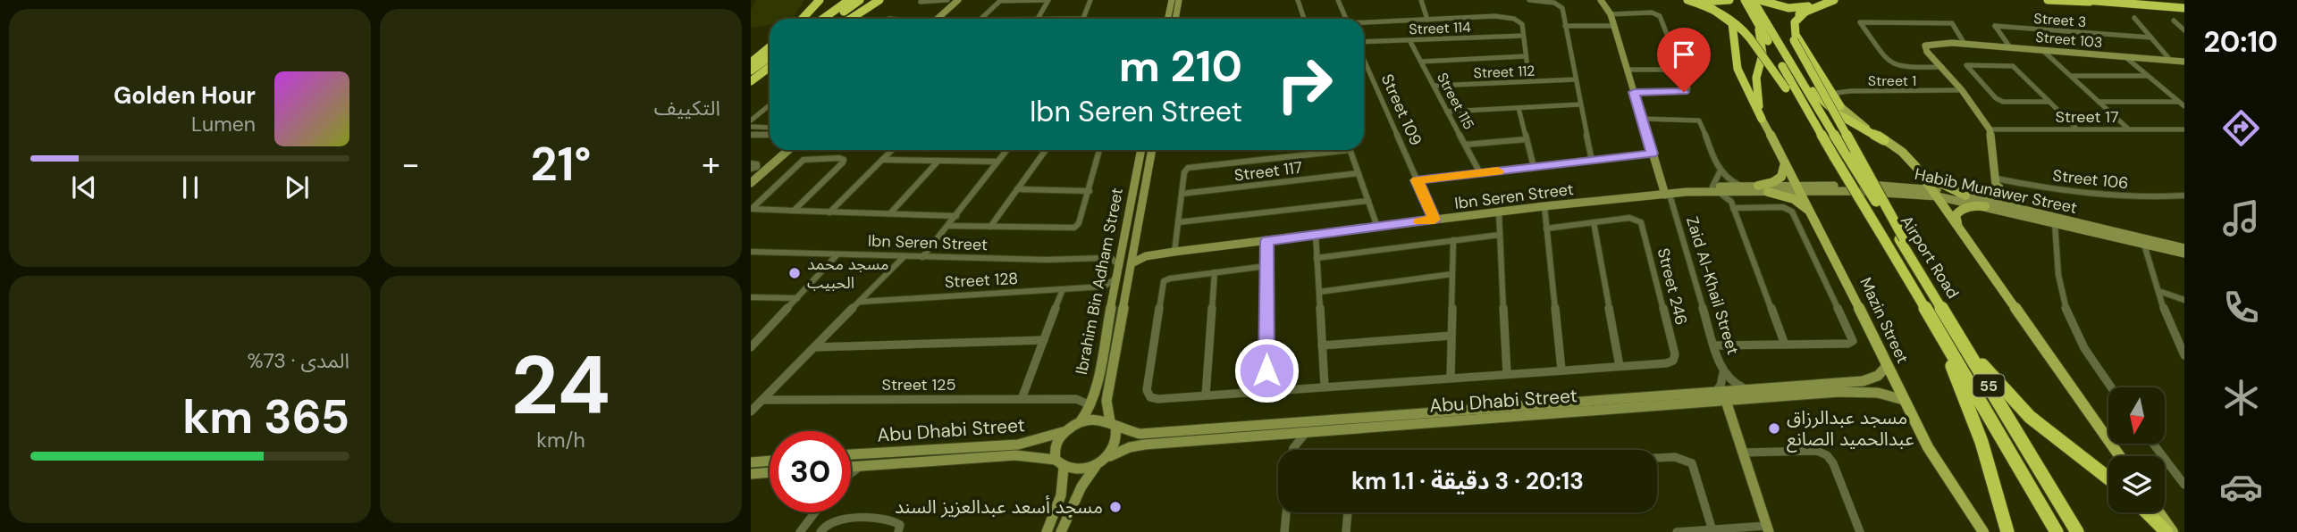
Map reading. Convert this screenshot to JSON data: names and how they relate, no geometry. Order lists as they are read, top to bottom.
{
  "streets": {
    "highway": ["Airport Road", "55"],
    "main road": ["Mazin Street"],
    "street": [
      "Street 3",
      "Street 114",
      "Street 103",
      "Street 112",
      "Street 1",
      "Street 115",
      "Street 109",
      "Street 17",
      "Street 117",
      "Street 106",
      "Habib Munawer Street",
      "Ibn Seren Street",
      "Street 128",
      "Ibrahim Bin Adham Street",
      "Zaid Al-Khail Street",
      "Street 246",
      "Street 125",
      "Abu Dhabi Street"
    ]
  },
  "crossings": [
    ["Street 3", "Street 103"],
    ["Street 114", "Street 115"],
    ["Street 103", "Street 1"],
    ["Street 103", "Street 17"],
    ["Street 103", "Street 106"],
    ["Street 103", "Habib Munawer Street"],
    ["Street 112", "Street 115"],
    ["Street 109", "Ibn Seren Street"],
    ["Habib Munawer Street", "Ibn Seren Street"],
    ["Habib Munawer Street", "Mazin Street"],
    ["Ibn Seren Street", "Ibrahim Bin Adham Street"],
    ["Ibn Seren Street", "Zaid Al-Khail Street"],
    ["Ibn Seren Street", "Mazin Street"],
    ["Street 128", "Ibrahim Bin Adham Street"],
    ["Ibrahim Bin Adham Street", "Street 125"],
    ["Ibrahim Bin Adham Street", "Abu Dhabi Street"],
    ["Zaid Al-Khail Street", "Abu Dhabi Street"],
    ["Mazin Street", "Abu Dhabi Street"]
  ],
  "places": ["مسجد محمد الحبيب", "مسجد عبدالرزاق عبدالحميد الصانع", "مسجد أسعد عبدالعزيز السند"],
  "north": "bottom",
  "page": {
    "tabs": "20:10",
    "tile": [
      "التكييف",
      ["24", "km/h"],
      ["المدى · 73%", "365 km"]
    ],
    "turn": ["210 m", "Ibn Seren Street"],
    "song": ["Golden Hour", "Lumen"],
    "heat": ["−", "21°", "+"],
    "limit": "30",
    "trip": "20:13 · 3 دقيقة · 1.1 km"
  }
}
